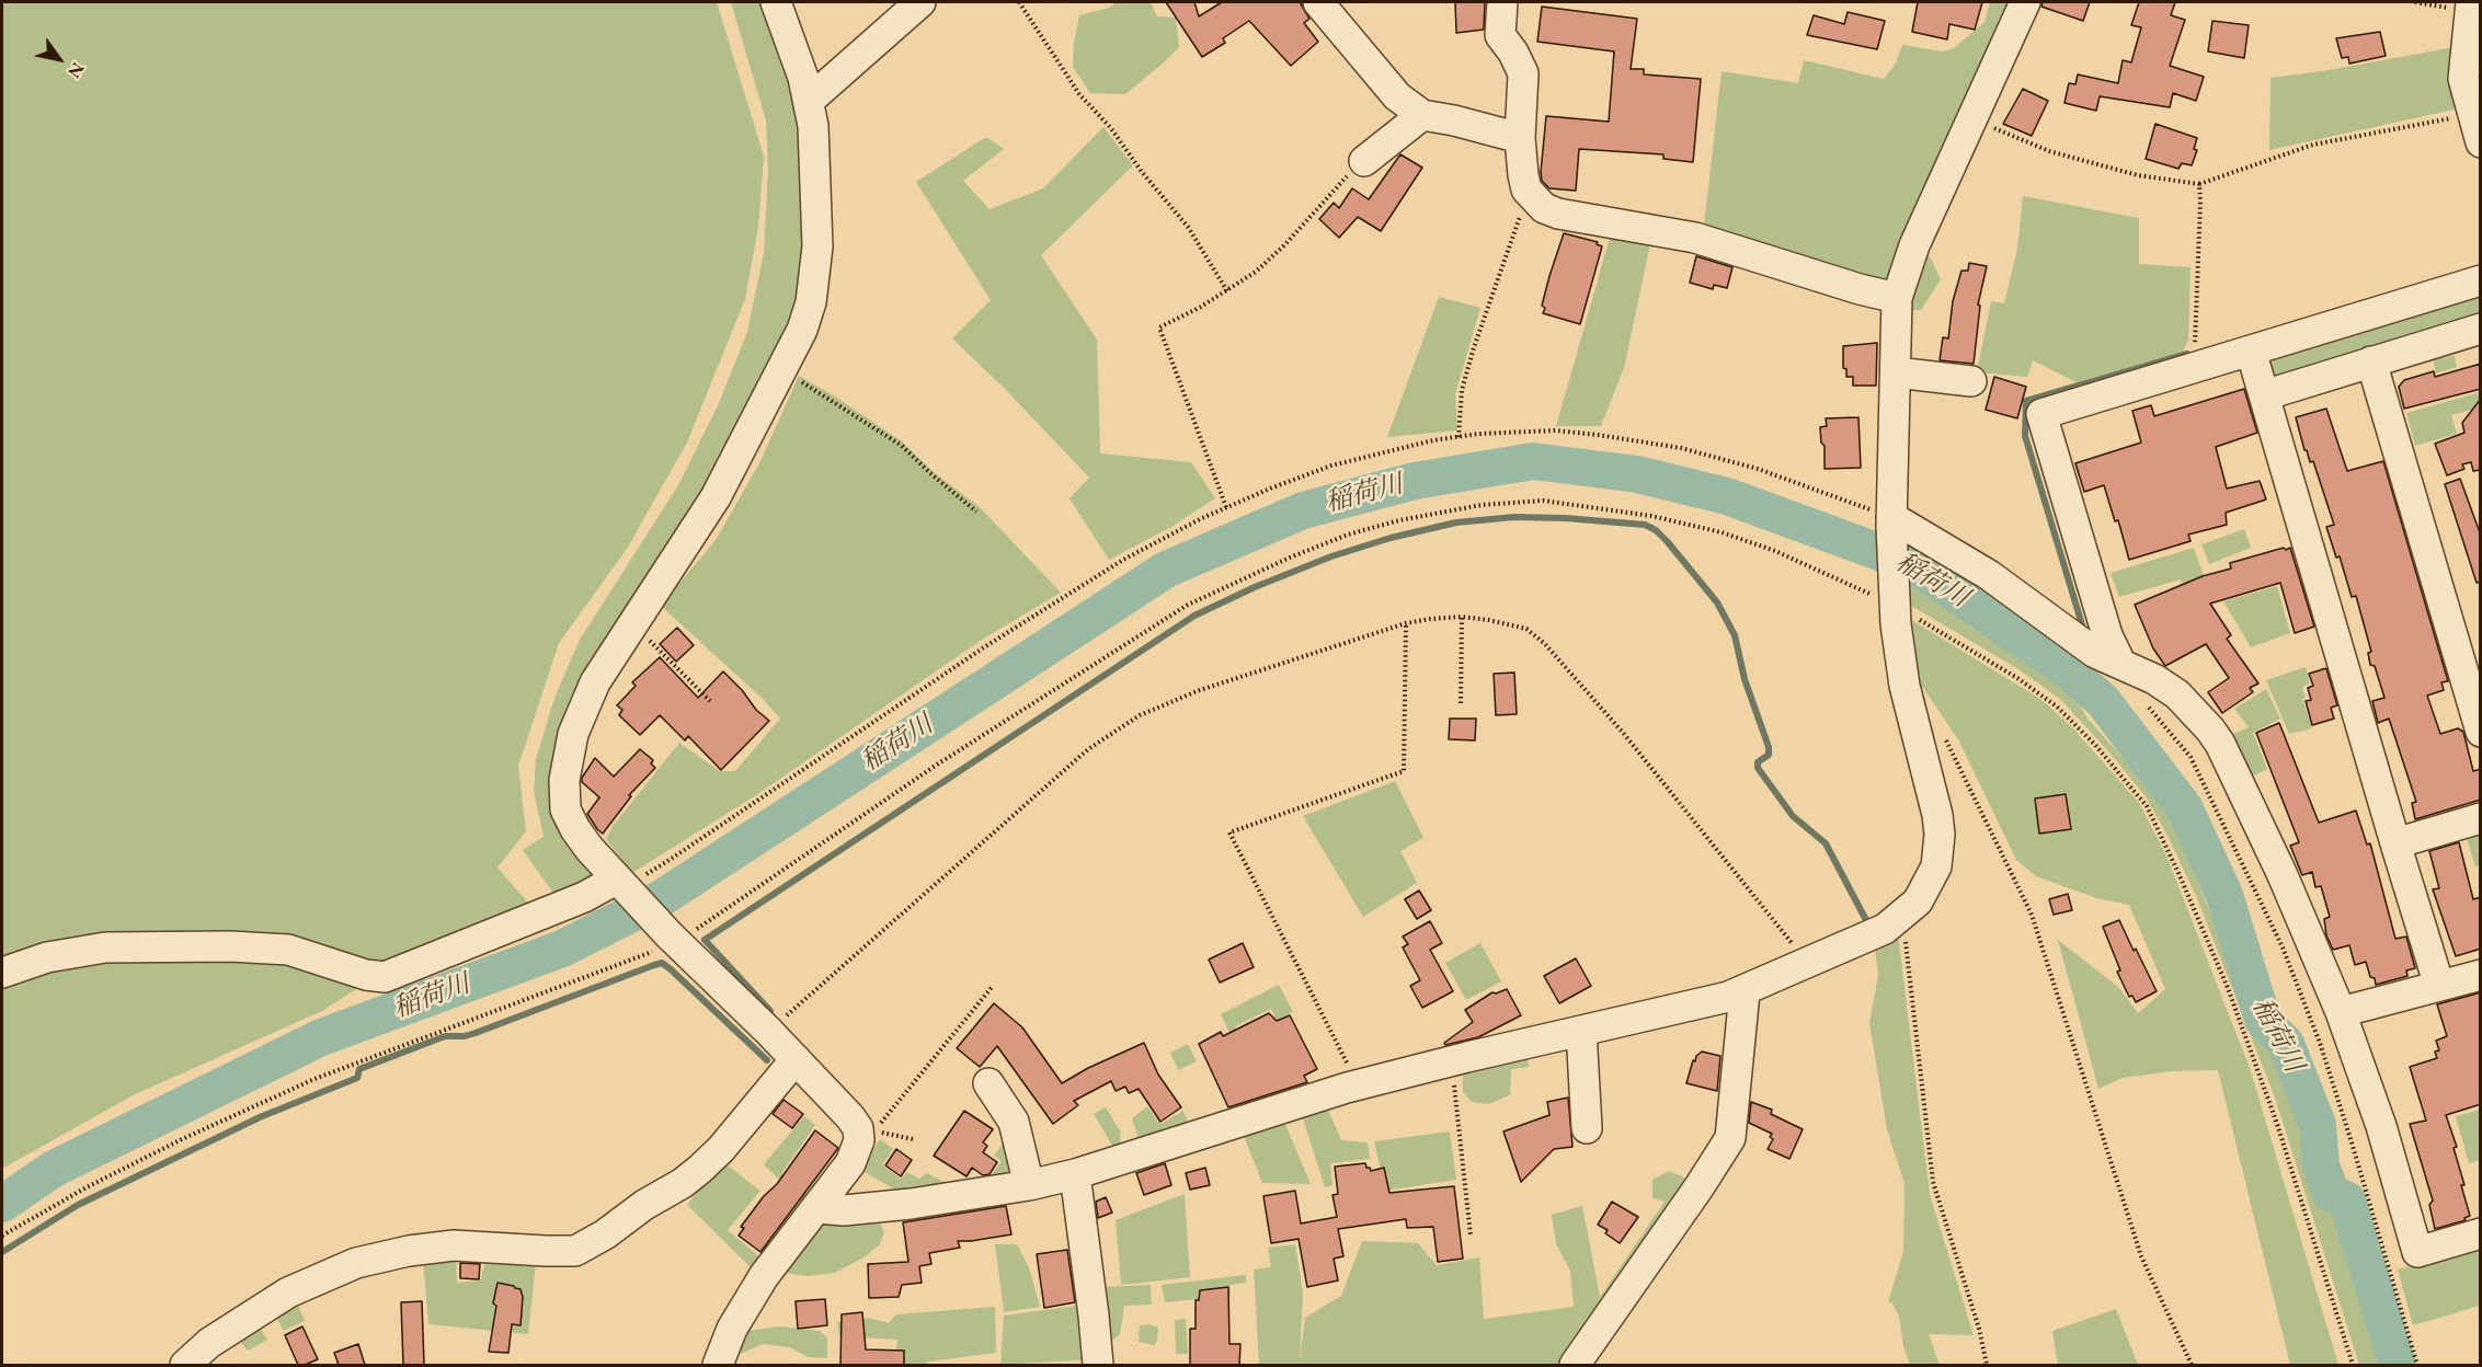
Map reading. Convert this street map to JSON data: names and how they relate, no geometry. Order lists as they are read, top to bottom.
{
  "water": ["稲荷川"],
  "north": "bottom right"
}
